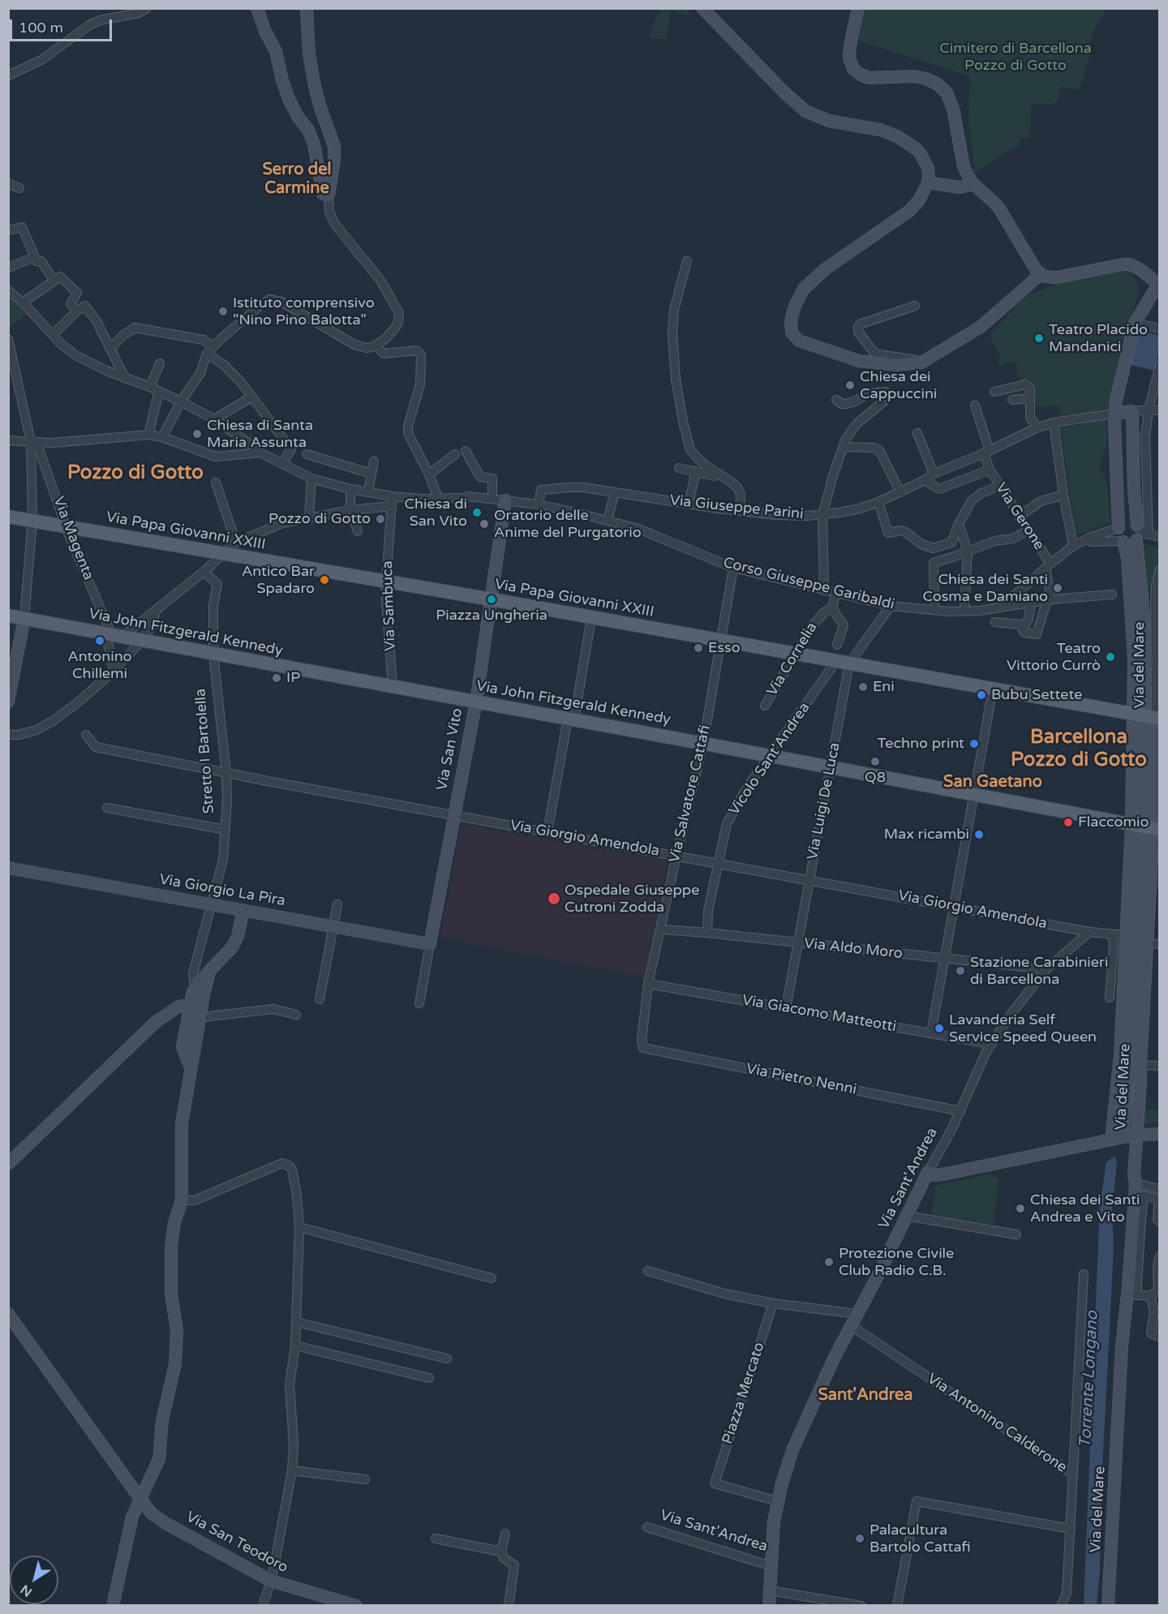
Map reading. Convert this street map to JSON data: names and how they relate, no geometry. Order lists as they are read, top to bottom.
{
  "streets": {
    "main road": ["Via Papa Giovanni XXIII", "Via John Fitzgerald Kennedy"],
    "street": [
      "Via Giuseppe Parini",
      "Via Gerone",
      "Via Magenta",
      "Corso Giuseppe Garibaldi",
      "Via Sambuca",
      "Via Cornelia",
      "Via del Mare",
      "Via San Vito",
      "Stretto I Bartolella",
      "Vicolo Sant'Andrea",
      "Via Salvatore Cattafi",
      "Via Luigi De Luca",
      "Via Giorgio Amendola",
      "Via Giorgio La Pira",
      "Via Aldo Moro",
      "Via Giacomo Matteotti",
      "Via Pietro Nenni",
      "Via Sant'Andrea",
      "Piazza Mercato",
      "Via Antonino Calderone",
      "Via San Teodoro"
    ]
  },
  "crossings": [
    ["Via Giuseppe Parini", "Via Gerone"],
    ["Via Giuseppe Parini", "Corso Giuseppe Garibaldi"],
    ["Via Gerone", "Corso Giuseppe Garibaldi"],
    ["Via Papa Giovanni XXIII", "Via Magenta"],
    ["Via Papa Giovanni XXIII", "Via Sambuca"],
    ["Via Papa Giovanni XXIII", "Via Cornelia"],
    ["Via Papa Giovanni XXIII", "Via del Mare"],
    ["Via Papa Giovanni XXIII", "Via San Vito"],
    ["Via Papa Giovanni XXIII", "Vicolo Sant'Andrea"],
    ["Via Papa Giovanni XXIII", "Via Salvatore Cattafi"],
    ["Via Papa Giovanni XXIII", "Via Luigi De Luca"],
    ["Via Magenta", "Via John Fitzgerald Kennedy"],
    ["Corso Giuseppe Garibaldi", "Via Sambuca"],
    ["Corso Giuseppe Garibaldi", "Via San Vito"],
    ["Corso Giuseppe Garibaldi", "Via Salvatore Cattafi"],
    ["Corso Giuseppe Garibaldi", "Via Luigi De Luca"],
    ["Via Sambuca", "Via John Fitzgerald Kennedy"],
    ["Via John Fitzgerald Kennedy", "Via del Mare"],
    ["Via John Fitzgerald Kennedy", "Via San Vito"],
    ["Via John Fitzgerald Kennedy", "Stretto I Bartolella"],
    ["Via John Fitzgerald Kennedy", "Vicolo Sant'Andrea"],
    ["Via John Fitzgerald Kennedy", "Via Salvatore Cattafi"],
    ["Via John Fitzgerald Kennedy", "Via Luigi De Luca"],
    ["Via San Vito", "Via Giorgio Amendola"],
    ["Via San Vito", "Via Giorgio La Pira"],
    ["Stretto I Bartolella", "Via Giorgio Amendola"],
    ["Stretto I Bartolella", "Via Giorgio La Pira"],
    ["Vicolo Sant'Andrea", "Via Luigi De Luca"],
    ["Vicolo Sant'Andrea", "Via Giorgio Amendola"],
    ["Vicolo Sant'Andrea", "Via Aldo Moro"],
    ["Via Salvatore Cattafi", "Via Giorgio Amendola"],
    ["Via Salvatore Cattafi", "Via Aldo Moro"],
    ["Via Salvatore Cattafi", "Via Giacomo Matteotti"],
    ["Via Salvatore Cattafi", "Via Pietro Nenni"],
    ["Via Luigi De Luca", "Via Giorgio Amendola"],
    ["Via Luigi De Luca", "Via Aldo Moro"],
    ["Via Luigi De Luca", "Via Giacomo Matteotti"],
    ["Via Giorgio Amendola", "Via Sant'Andrea"],
    ["Via Aldo Moro", "Via Sant'Andrea"],
    ["Via Giacomo Matteotti", "Via Sant'Andrea"],
    ["Via Pietro Nenni", "Via Sant'Andrea"],
    ["Via Sant'Andrea", "Piazza Mercato"],
    ["Via Sant'Andrea", "Via Antonino Calderone"]
  ],
  "districts": [
    "Serro del Carmine",
    "Pozzo di Gotto",
    "Barcellona Pozzo di Gotto",
    "San Gaetano",
    "Sant'Andrea"
  ],
  "water": ["Torrente Longano"],
  "parks": ["Cimitero di Barcellona Pozzo di Gotto"],
  "places": [
    "Istituto comprensivo \"Nino Pino Balotta\"",
    "Teatro Placido Mandanici",
    "Chiesa dei Cappuccini",
    "Chiesa di Santa Maria Assunta",
    "Chiesa di San Vito",
    "Pozzo di Gotto",
    "Oratorio delle Anime del Purgatorio",
    "Antico Bar Spadaro",
    "Chiesa dei Santi Cosma e Damiano",
    "Piazza Ungheria",
    "Antonino Chillemi",
    "Esso",
    "Teatro Vittorio Currò",
    "IP",
    "Eni",
    "Bubu Settete",
    "Techno print",
    "Q8",
    "Flaccomio",
    "Max ricambi",
    "Ospedale Giuseppe Cutroni Zodda",
    "Stazione Carabinieri di Barcellona",
    "Lavanderia Self Service Speed Queen",
    "Chiesa dei Santi Andrea e Vito",
    "Protezione Civile Club Radio C.B.",
    "Palacultura Bartolo Cattafi"
  ],
  "scale_bar": "100 m",
  "north": "bottom left"
}
